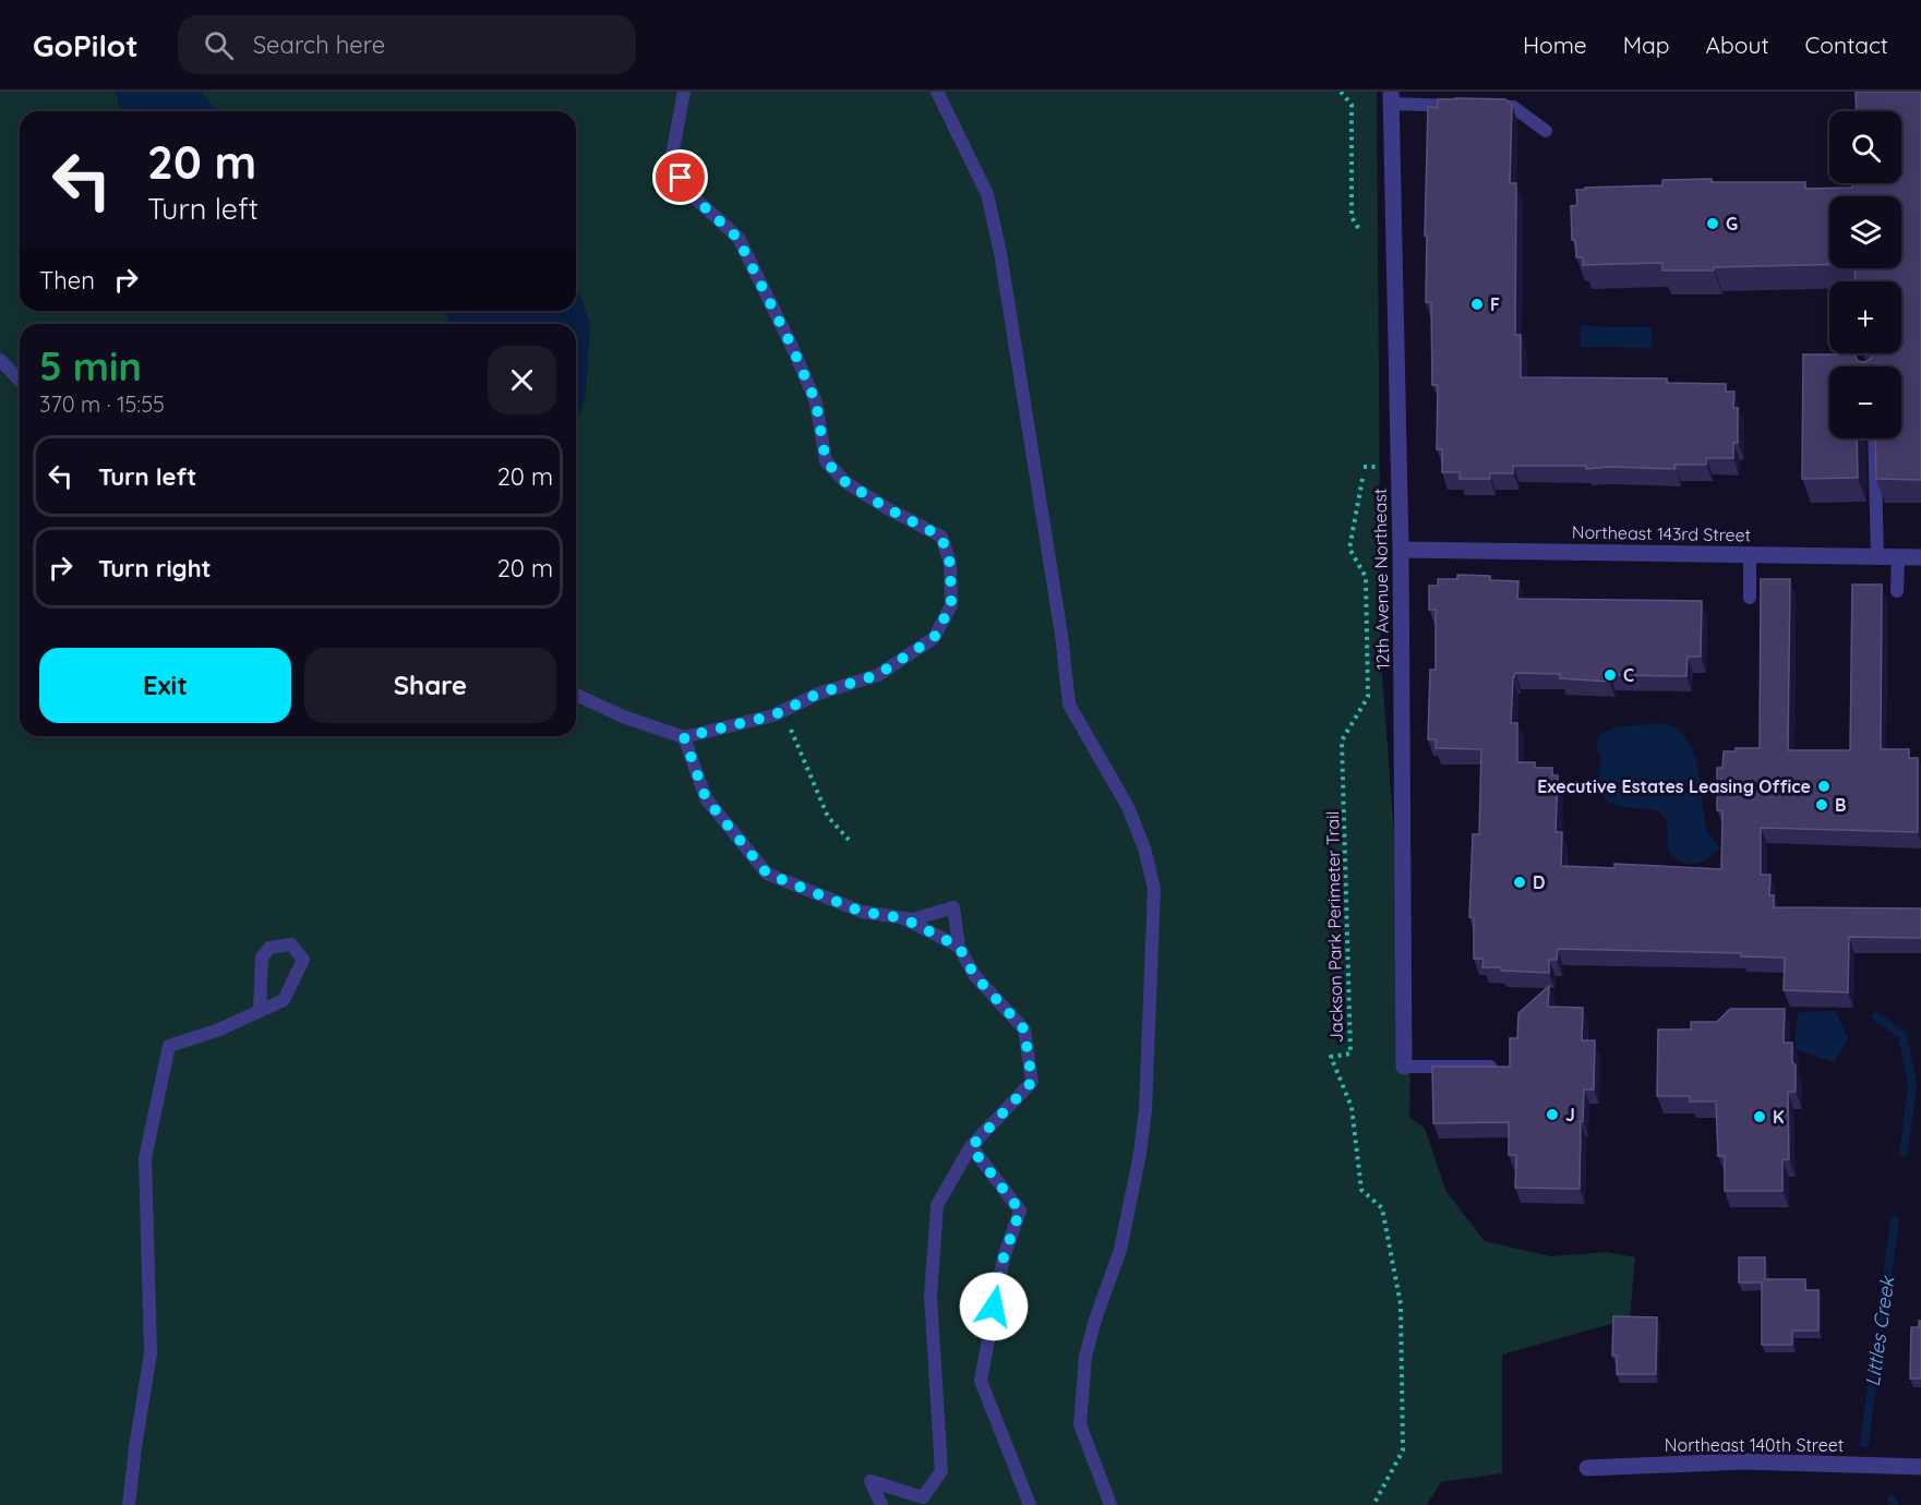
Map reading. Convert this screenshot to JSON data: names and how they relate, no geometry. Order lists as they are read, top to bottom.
{
  "streets": {
    "street": ["Northeast 143rd Street", "12th Avenue Northeast", "Northeast 140th Street"],
    "path": ["Jackson Park Perimeter Trail"]
  },
  "crossings": [
    ["Northeast 143rd Street", "12th Avenue Northeast"]
  ],
  "water": ["Littles Creek"],
  "places": [
    "G",
    "F",
    "C",
    "Executive Estates Leasing Office",
    "B",
    "D",
    "J",
    "K"
  ],
  "page": {
    "header": "GoPilot",
    "search": "Search here",
    "nav": [
      "Home",
      "Map",
      "About",
      "Contact"
    ],
    "map_buttons": ["+", "−"],
    "turn": ["20 m", "Turn left"],
    "then": "Then",
    "heading": ["5 min", "370 m · 15:55"],
    "list": [
      {
        "name": "Turn left",
        "value": "20 m"
      },
      {
        "name": "Turn right",
        "value": "20 m"
      }
    ],
    "buttons": ["Exit", "Share"]
  }
}
